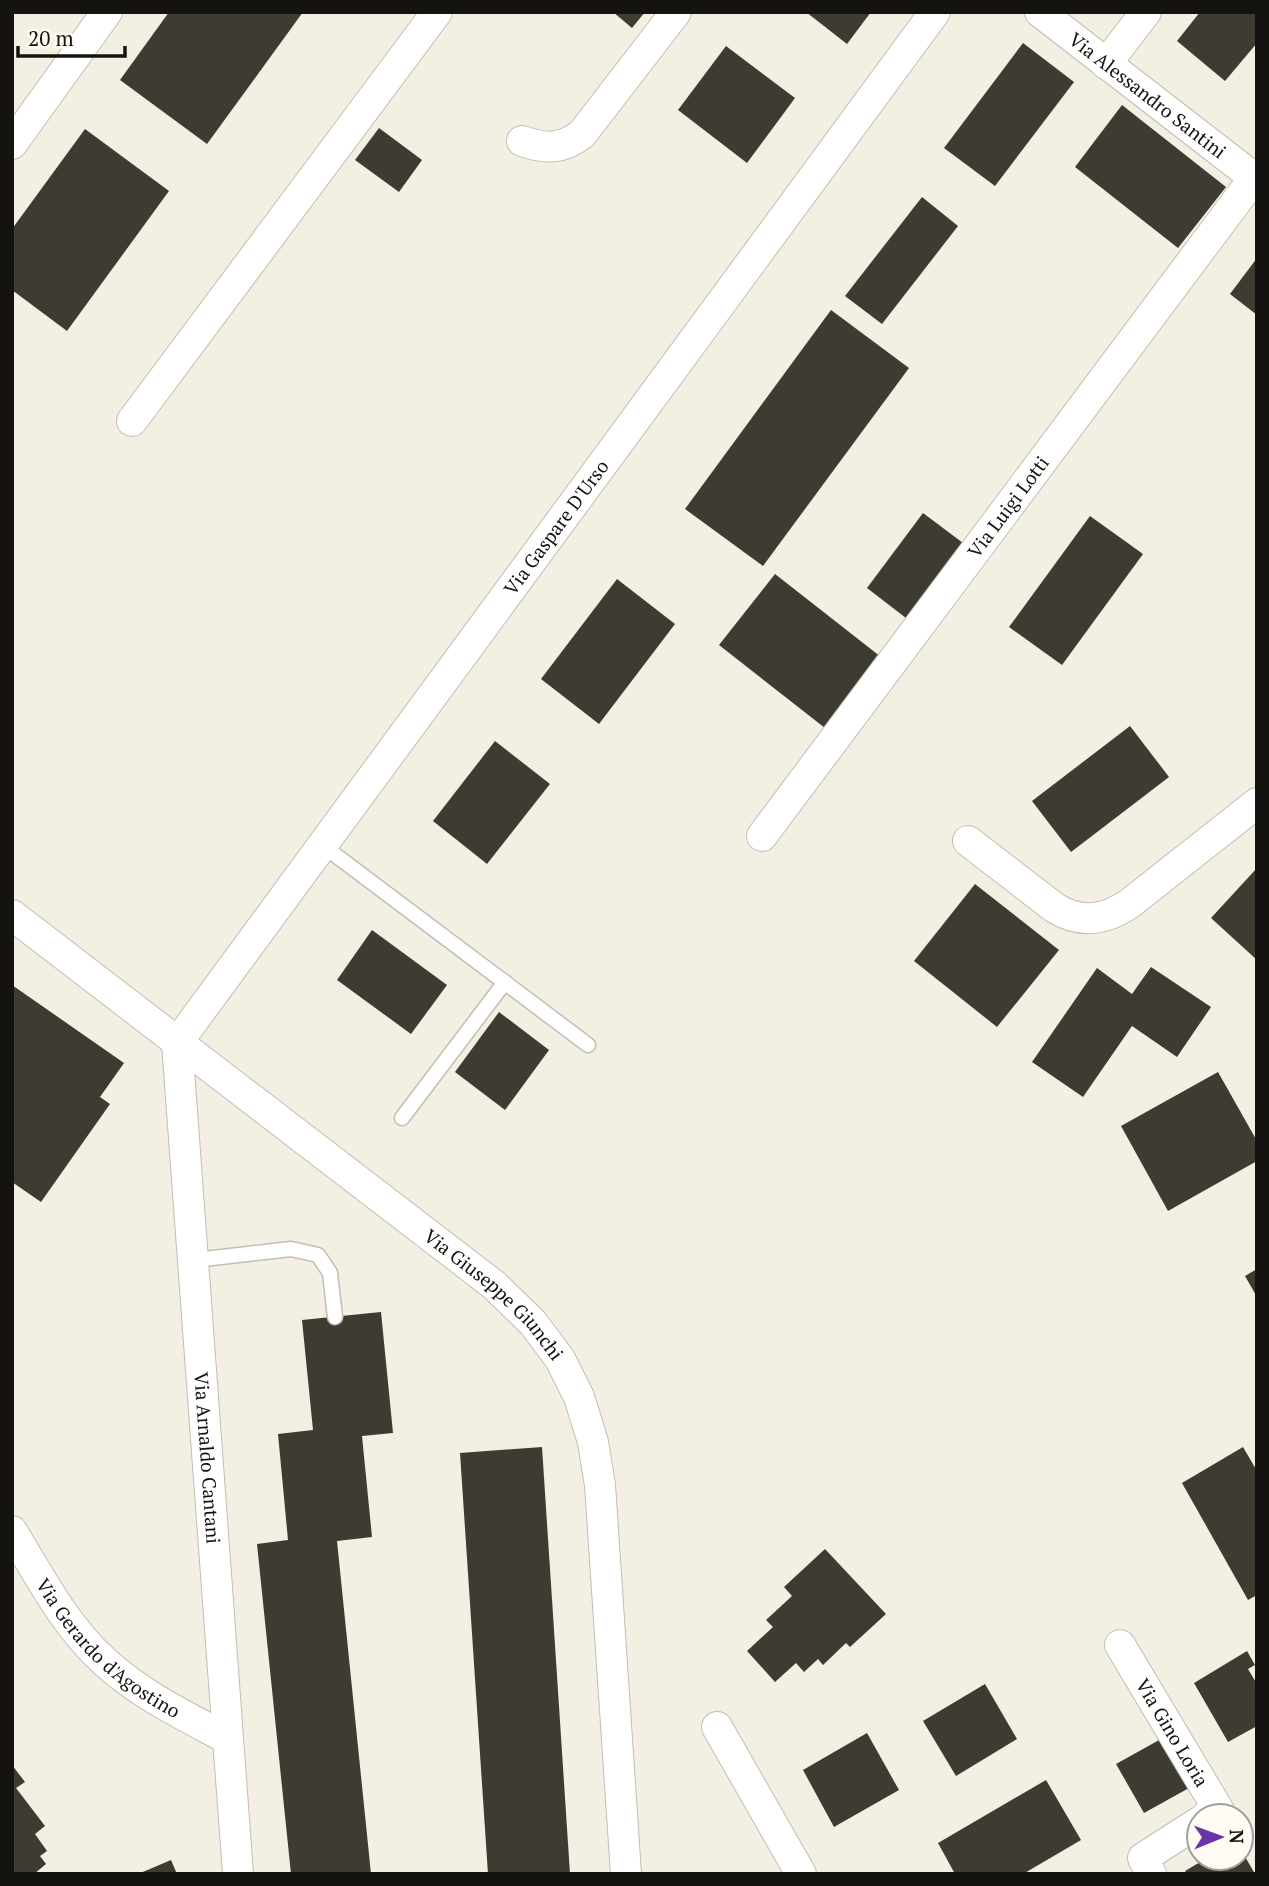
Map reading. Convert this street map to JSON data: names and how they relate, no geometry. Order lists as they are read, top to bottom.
{
  "streets": {
    "street": [
      "Via Alessandro Santini",
      "Via Luigi Lotti",
      "Via Gaspare D'Urso",
      "Via Giuseppe Giunchi",
      "Via Arnaldo Cantani",
      "Via Gerardo d'Agostino",
      "Via Gino Loria"
    ]
  },
  "crossings": [
    ["Via Alessandro Santini", "Via Luigi Lotti"],
    ["Via Gaspare D'Urso", "Via Giuseppe Giunchi"],
    ["Via Gaspare D'Urso", "Via Arnaldo Cantani"],
    ["Via Giuseppe Giunchi", "Via Arnaldo Cantani"],
    ["Via Arnaldo Cantani", "Via Gerardo d'Agostino"]
  ],
  "scale_bar": "20 m",
  "north": "right"
}
